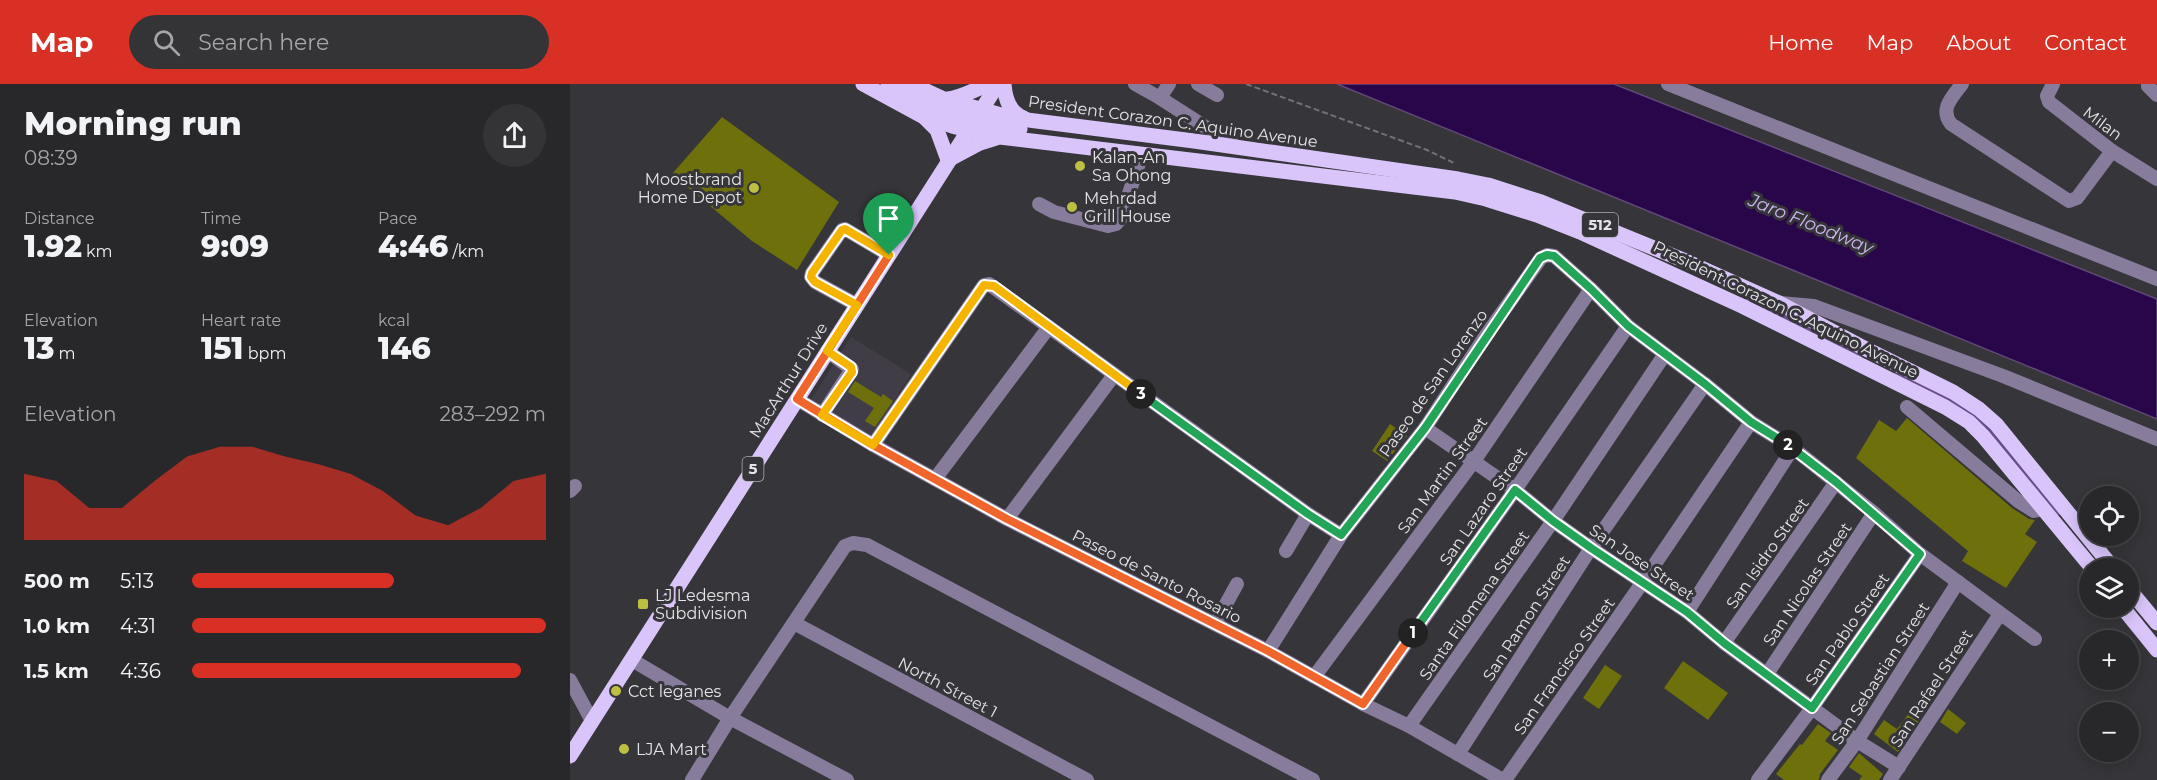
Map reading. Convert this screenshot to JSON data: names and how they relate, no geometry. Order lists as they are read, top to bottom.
{
  "streets": {
    "main road": [
      "President Corazon C. Aquino Avenue",
      "512",
      "MacArthur Drive",
      "5"
    ],
    "street": [
      "Milan",
      "Paseo de San Lorenzo",
      "San Martin Street",
      "San Lazaro Street",
      "San Isidro Street",
      "San Jose Street",
      "Paseo de Santo Rosario",
      "San Nicolas Street",
      "Santa Filomena Street",
      "San Ramon Street",
      "San Pablo Street",
      "San Francisco Street",
      "San Sebastian Street",
      "North Street 1",
      "San Rafael Street"
    ]
  },
  "crossings": [
    ["President Corazon C. Aquino Avenue", "MacArthur Drive"],
    ["MacArthur Drive", "Paseo de Santo Rosario"],
    ["Paseo de San Lorenzo", "San Martin Street"],
    ["Paseo de San Lorenzo", "San Jose Street"],
    ["Paseo de San Lorenzo", "Paseo de Santo Rosario"],
    ["San Martin Street", "San Jose Street"],
    ["San Martin Street", "Paseo de Santo Rosario"],
    ["San Lazaro Street", "San Jose Street"],
    ["San Lazaro Street", "Paseo de Santo Rosario"],
    ["San Isidro Street", "San Jose Street"],
    ["San Jose Street", "San Nicolas Street"],
    ["San Jose Street", "Santa Filomena Street"],
    ["San Jose Street", "San Ramon Street"],
    ["San Jose Street", "San Pablo Street"],
    ["San Jose Street", "San Francisco Street"],
    ["San Jose Street", "San Sebastian Street"],
    ["San Jose Street", "San Rafael Street"],
    ["Paseo de Santo Rosario", "Santa Filomena Street"],
    ["Paseo de Santo Rosario", "San Ramon Street"],
    ["Paseo de Santo Rosario", "San Francisco Street"]
  ],
  "water": ["Jaro Floodway"],
  "places": {
    "other": [
      "Kalan-An Sa Ohong",
      "Moostbrand Home Depot",
      "Mehrdad Grill House",
      "Cct leganes",
      "LJA Mart"
    ],
    "transit": ["LJ Ledesma Subdivision"]
  },
  "page": {
    "header": "Map",
    "search": "Search here",
    "nav": [
      "Home",
      "Map",
      "About",
      "Contact"
    ],
    "heading": ["Morning run", "08:39"],
    "stats": [
      ["Distance", "1.92 km"],
      ["Time", "9:09"],
      ["Pace", "4:46 /km"],
      ["Elevation", "13 m"],
      ["Heart rate", "151 bpm"],
      ["kcal", "146"]
    ],
    "pins": ["3", "2", "1"],
    "chart": ["Elevation", "283–292 m"],
    "map_buttons": ["+", "−"],
    "list": [
      {
        "name": "500 m",
        "note": "5:13"
      },
      {
        "name": "1.0 km",
        "note": "4:31"
      },
      {
        "name": "1.5 km",
        "note": "4:36"
      }
    ]
  }
}
